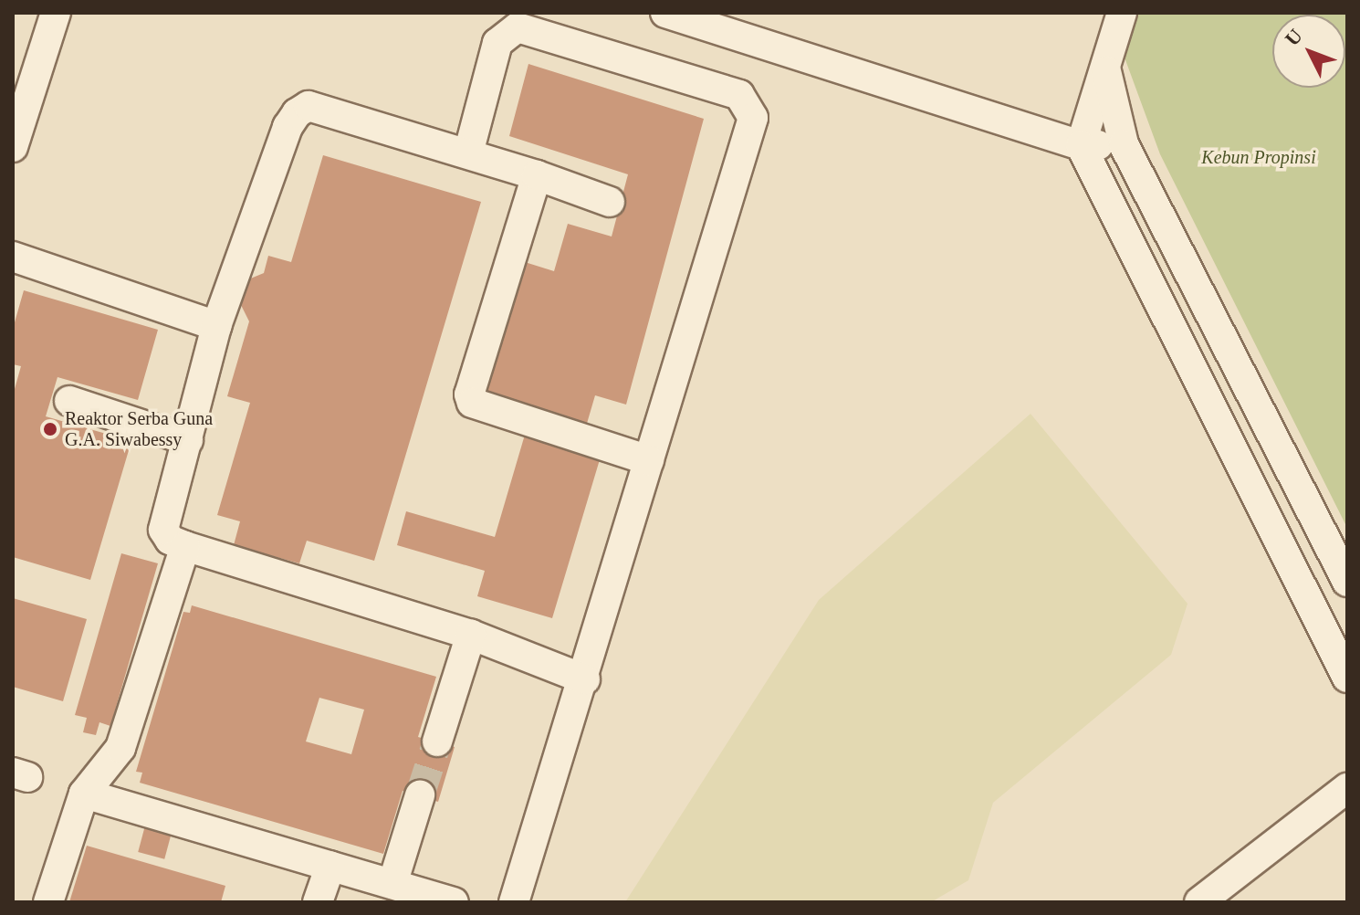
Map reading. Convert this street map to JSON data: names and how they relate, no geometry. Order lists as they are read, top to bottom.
{
  "parks": ["Kebun Propinsi"],
  "places": ["Reaktor Serba Guna G.A. Siwabessy"],
  "north": "top left"
}
